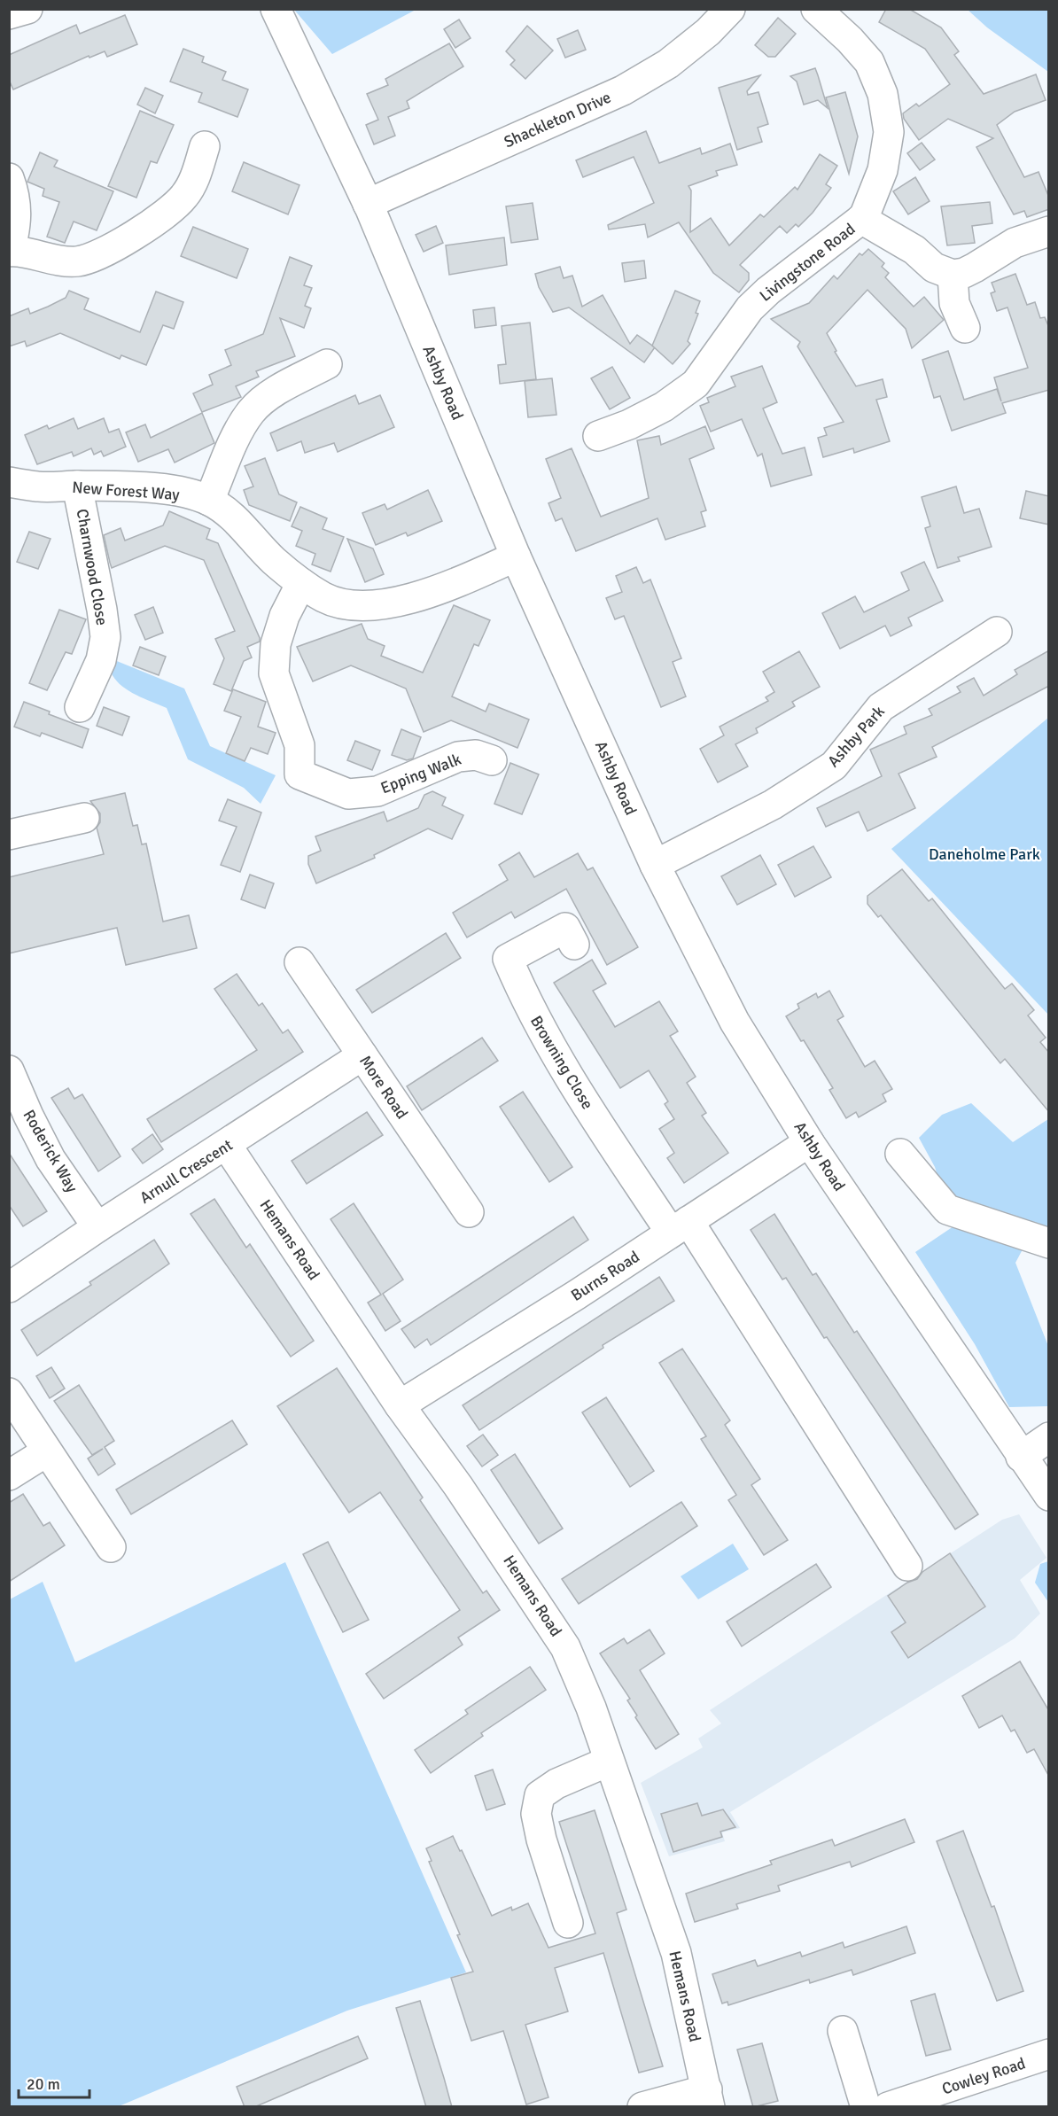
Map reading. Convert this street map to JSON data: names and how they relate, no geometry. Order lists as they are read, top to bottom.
{
  "streets": {
    "street": [
      "Shackleton Drive",
      "Livingstone Road",
      "Ashby Road",
      "New Forest Way",
      "Charnwood Close",
      "Ashby Park",
      "Epping Walk",
      "Browning Close",
      "More Road",
      "Roderick Way",
      "Arnull Crescent",
      "Hemans Road",
      "Burns Road",
      "Cowley Road"
    ]
  },
  "crossings": [
    ["Shackleton Drive", "Ashby Road"],
    ["Ashby Road", "New Forest Way"],
    ["Ashby Road", "Ashby Park"],
    ["Ashby Road", "Burns Road"],
    ["New Forest Way", "Charnwood Close"],
    ["New Forest Way", "Epping Walk"],
    ["Browning Close", "Burns Road"],
    ["More Road", "Arnull Crescent"],
    ["Roderick Way", "Arnull Crescent"],
    ["Arnull Crescent", "Hemans Road"],
    ["Hemans Road", "Burns Road"]
  ],
  "parks": ["Daneholme Park"],
  "scale_bar": "20 m"
}
